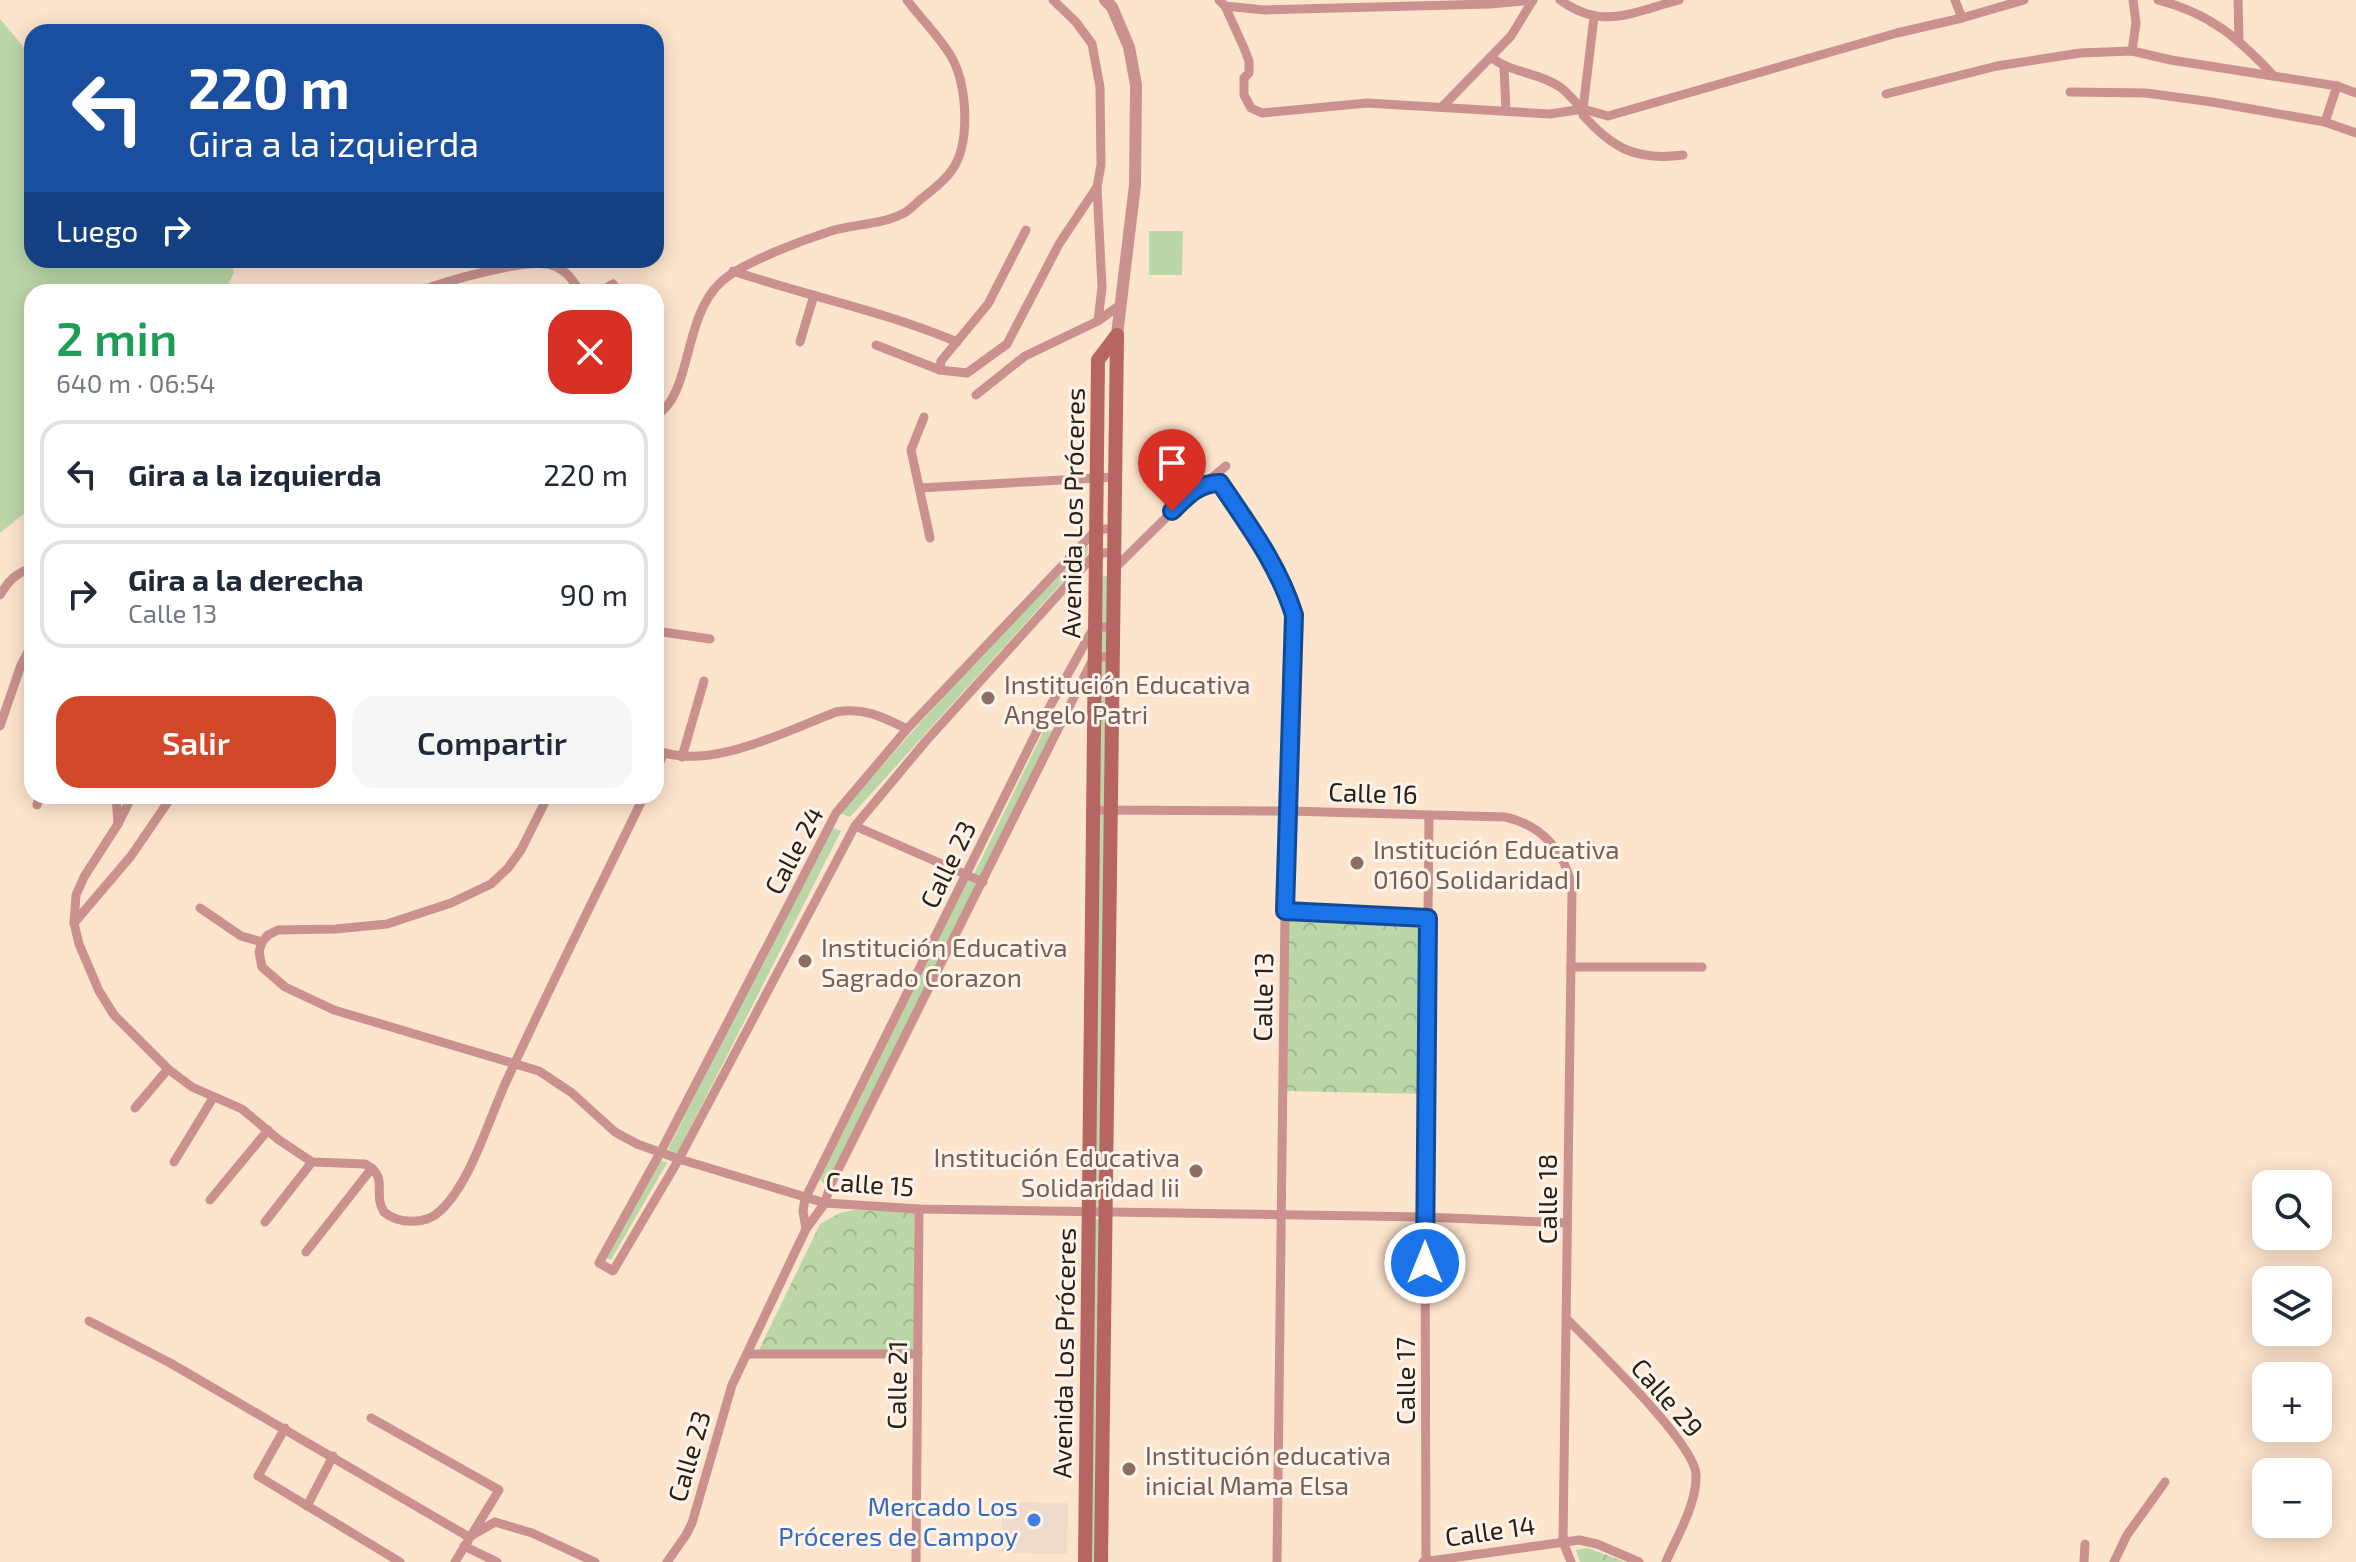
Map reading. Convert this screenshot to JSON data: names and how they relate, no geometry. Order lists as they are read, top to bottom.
{
  "streets": {
    "main road": ["Avenida Los Próceres"],
    "street": [
      "Calle 16",
      "Calle 24",
      "Calle 23",
      "Calle 13",
      "Calle 15",
      "Calle 18",
      "Calle 17",
      "Calle 21",
      "Calle 29",
      "Calle 14"
    ]
  },
  "crossings": [
    ["Avenida Los Próceres", "Calle 16"],
    ["Avenida Los Próceres", "Calle 24"],
    ["Avenida Los Próceres", "Calle 23"],
    ["Avenida Los Próceres", "Calle 15"],
    ["Calle 16", "Calle 13"],
    ["Calle 16", "Calle 18"],
    ["Calle 16", "Calle 17"],
    ["Calle 24", "Calle 15"],
    ["Calle 23", "Calle 15"],
    ["Calle 13", "Calle 15"],
    ["Calle 15", "Calle 18"],
    ["Calle 15", "Calle 17"],
    ["Calle 15", "Calle 21"],
    ["Calle 18", "Calle 29"],
    ["Calle 18", "Calle 14"],
    ["Calle 17", "Calle 14"]
  ],
  "places": [
    "Institución Educativa Angelo Patri",
    "Institución Educativa 0160 Solidaridad I",
    "Institución Educativa Sagrado Corazon",
    "Institución Educativa Solidaridad Iii",
    "Institución educativa inicial Mama Elsa",
    "Mercado Los Próceres de Campoy"
  ],
  "page": {
    "turn": ["220 m", "Gira a la izquierda"],
    "then": "Luego",
    "heading": ["2 min", "640 m · 06:54"],
    "list": [
      {
        "name": "Gira a la izquierda",
        "value": "220 m"
      },
      {
        "name": "Gira a la derecha",
        "note": "Calle 13",
        "value": "90 m"
      }
    ],
    "buttons": ["Salir", "Compartir"],
    "map_buttons": ["+", "−"]
  }
}
